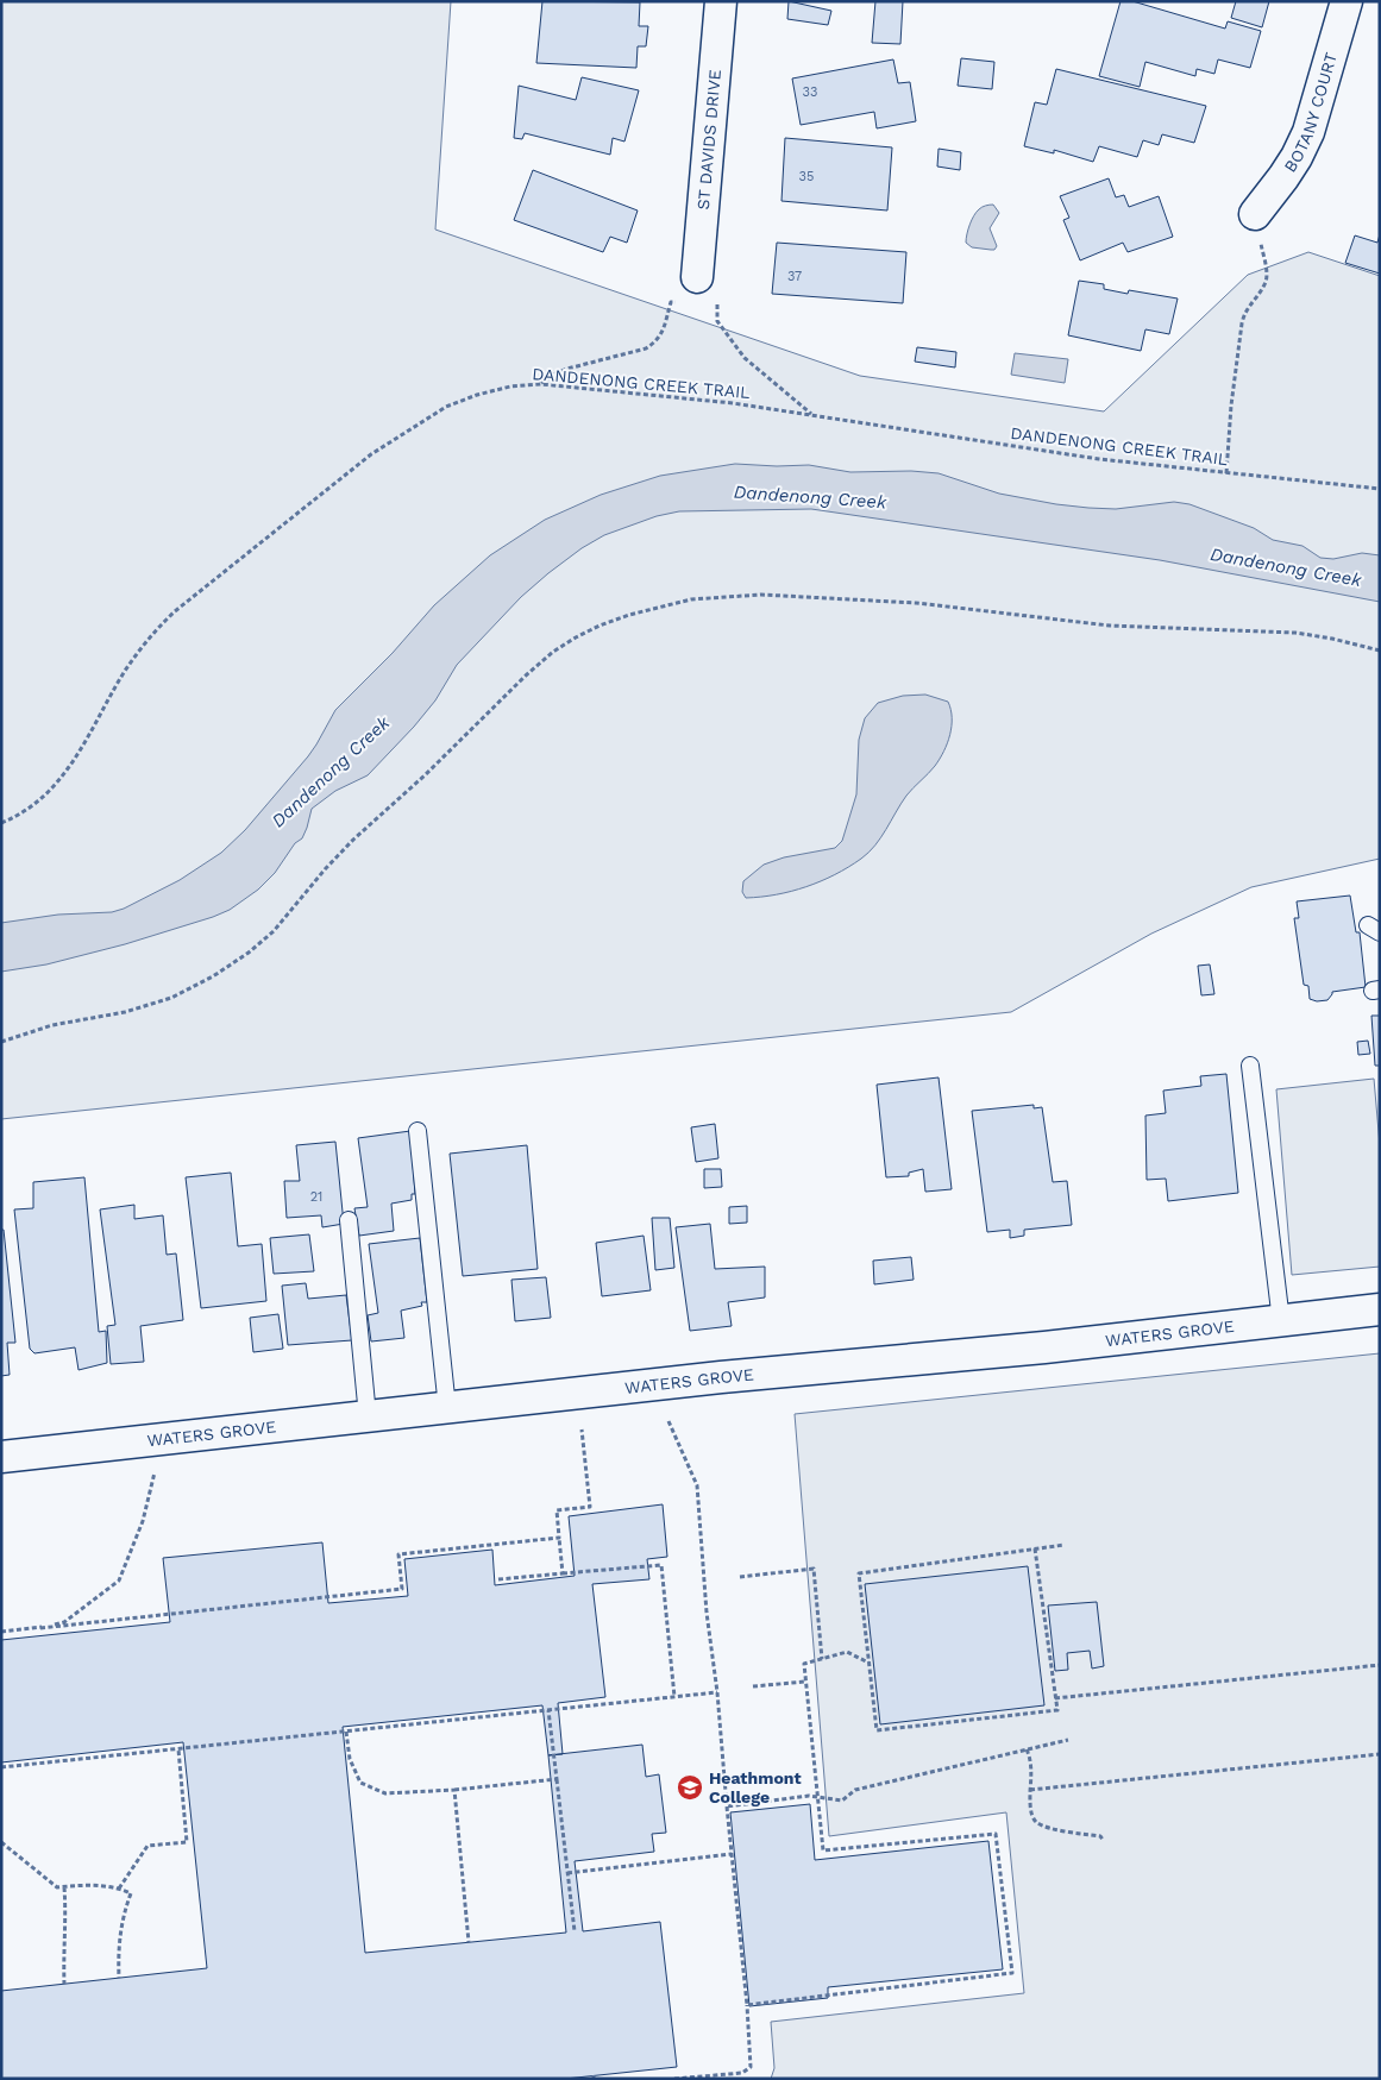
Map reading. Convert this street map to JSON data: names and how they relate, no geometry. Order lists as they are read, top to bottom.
{
  "streets": {
    "street": ["BOTANY COURT", "ST DAVIDS DRIVE", "WATERS GROVE"],
    "path": ["DANDENONG CREEK TRAIL"]
  },
  "water": ["Dandenong Creek"],
  "places": {
    "school or university": ["Heathmont College"]
  },
  "house_numbers": [
    "33",
    "35",
    "37",
    "21"
  ]
}
